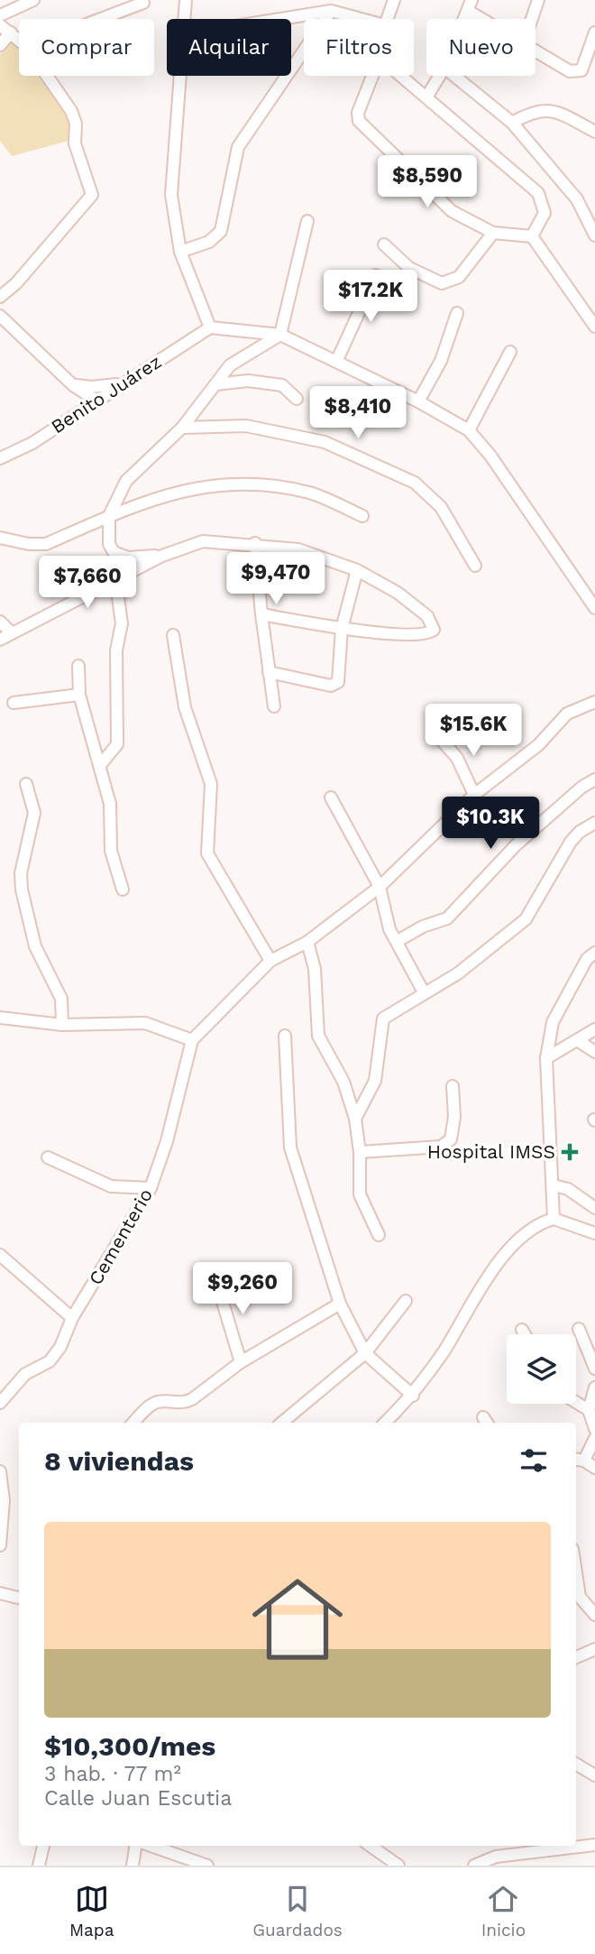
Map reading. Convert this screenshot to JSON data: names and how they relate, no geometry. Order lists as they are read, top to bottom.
{
  "streets": {
    "street": ["Benito Juárez", "Cementerio"]
  },
  "places": {
    "health": ["Hospital IMSS"]
  },
  "page": {
    "chip": [
      "Comprar",
      "Alquilar",
      "Filtros",
      "Nuevo"
    ],
    "price": [
      "$8,590",
      "$17.2K",
      "$8,410",
      "$9,470",
      "$7,660",
      "$15.6K",
      "$10.3K",
      "$9,260"
    ],
    "heading": "8 viviendas",
    "list": [
      {
        "name": "$10,300/mes",
        "note": "3 hab. · 77 m² · Calle Juan Escutia"
      }
    ],
    "tabs": ["Mapa", "Guardados", "Inicio"]
  }
}
